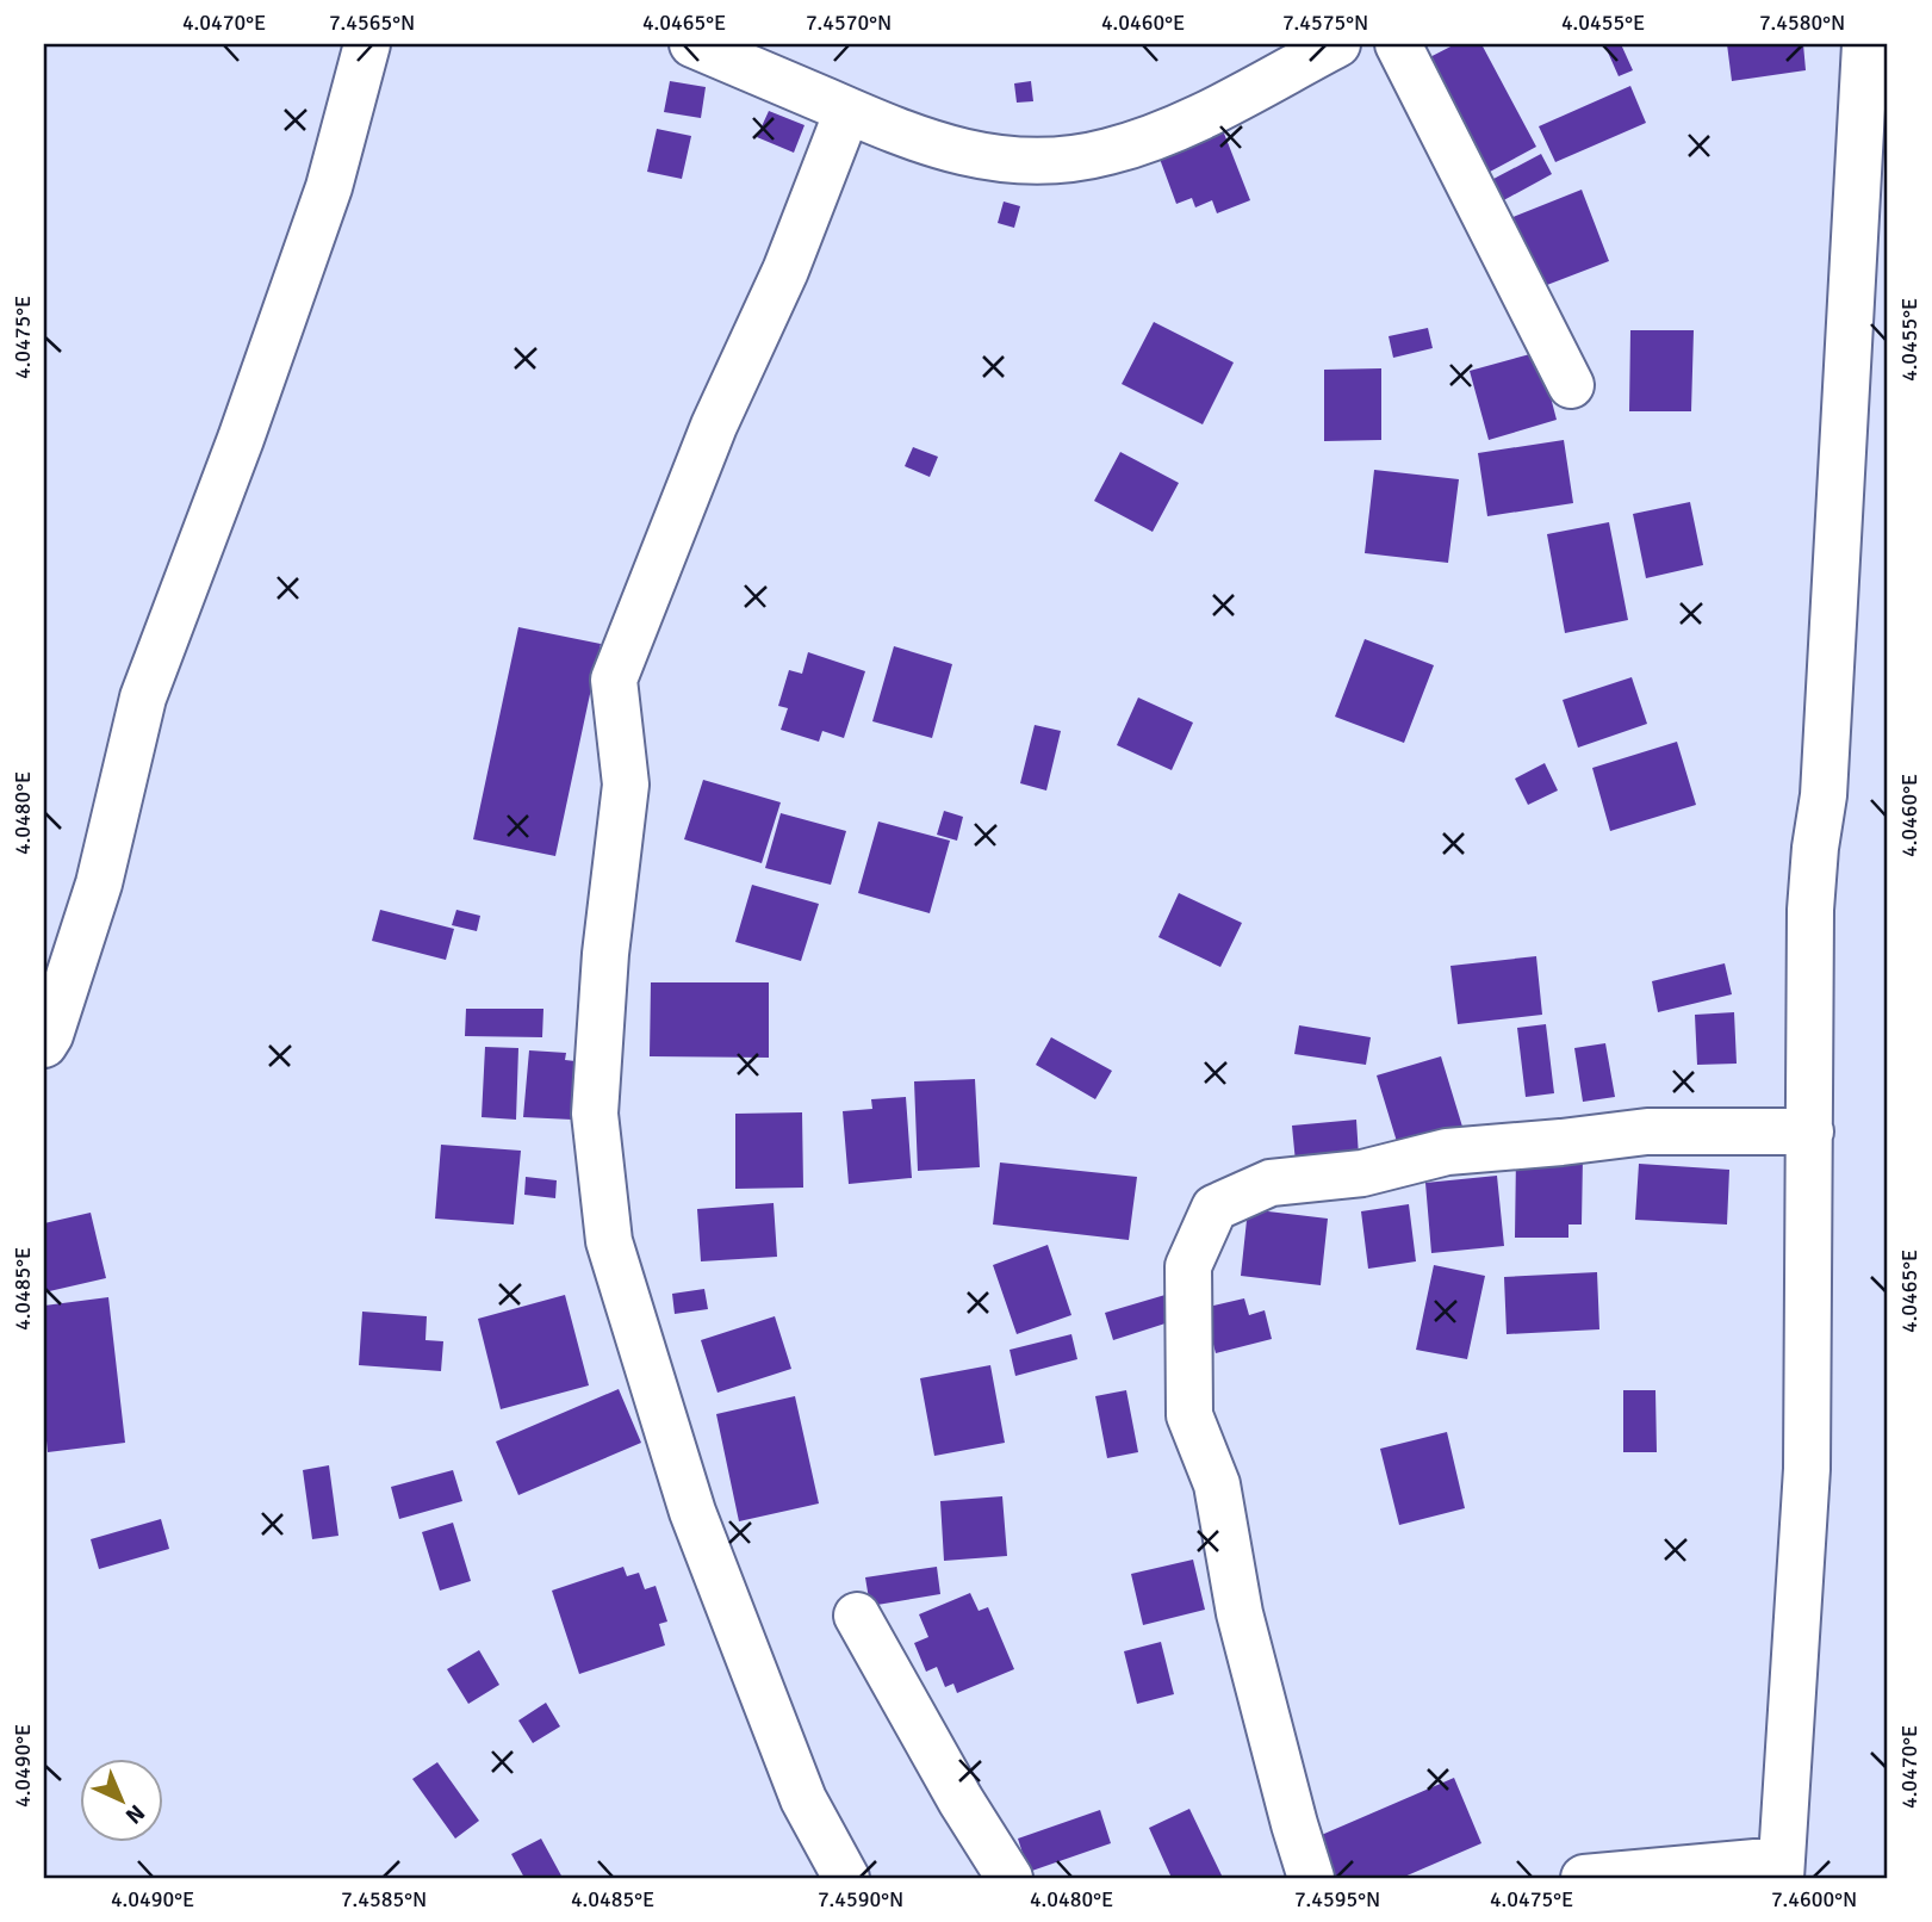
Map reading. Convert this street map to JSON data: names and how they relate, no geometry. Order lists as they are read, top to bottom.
{
  "north": "bottom right",
  "coordinates": [
    "4.0470°E",
    "7.4565°N",
    "4.0465°E",
    "7.4570°N",
    "4.0460°E",
    "7.4575°N",
    "4.0455°E",
    "7.4580°N",
    "4.0475°E",
    "4.0480°E",
    "4.0485°E",
    "4.0490°E",
    "7.4585°N",
    "7.4590°N",
    "7.4595°N",
    "7.4600°N"
  ]
}
